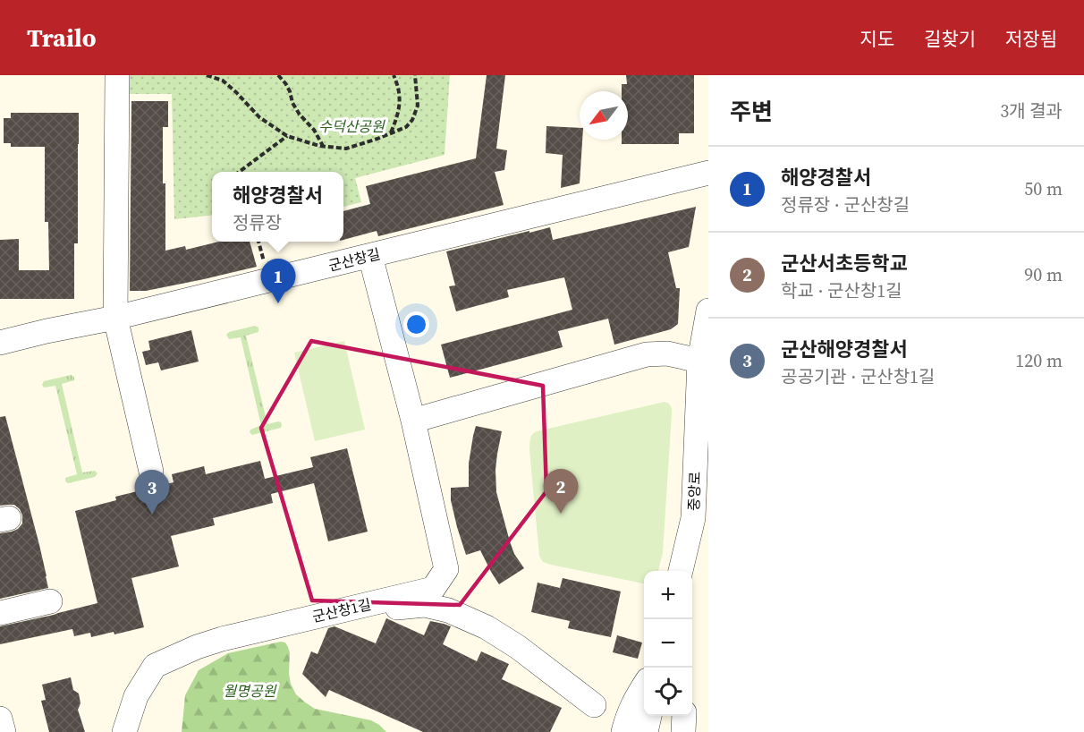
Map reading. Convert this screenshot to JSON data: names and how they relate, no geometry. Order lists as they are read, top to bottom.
{
  "streets": {
    "street": ["군산창길", "중앙로", "군산창1길"]
  },
  "crossings": [
    ["군산창길", "군산창1길"]
  ],
  "parks": ["수덕산공원", "월명공원"],
  "north": "bottom left",
  "page": {
    "header": "Trailo",
    "nav": ["지도", "길찾기", "저장됨"],
    "heading": ["주변", "3개 결과"],
    "list": [
      {
        "mark": "1",
        "name": "해양경찰서",
        "note": "정류장 · 군산창길",
        "value": "50 m"
      },
      {
        "mark": "2",
        "name": "군산서초등학교",
        "note": "학교 · 군산창1길",
        "value": "90 m"
      },
      {
        "mark": "3",
        "name": "군산해양경찰서",
        "note": "공공기관 · 군산창1길",
        "value": "120 m"
      }
    ],
    "popup": ["해양경찰서", "정류장"],
    "pins": ["1", "2", "3"],
    "map_buttons": ["+", "−"]
  }
}
